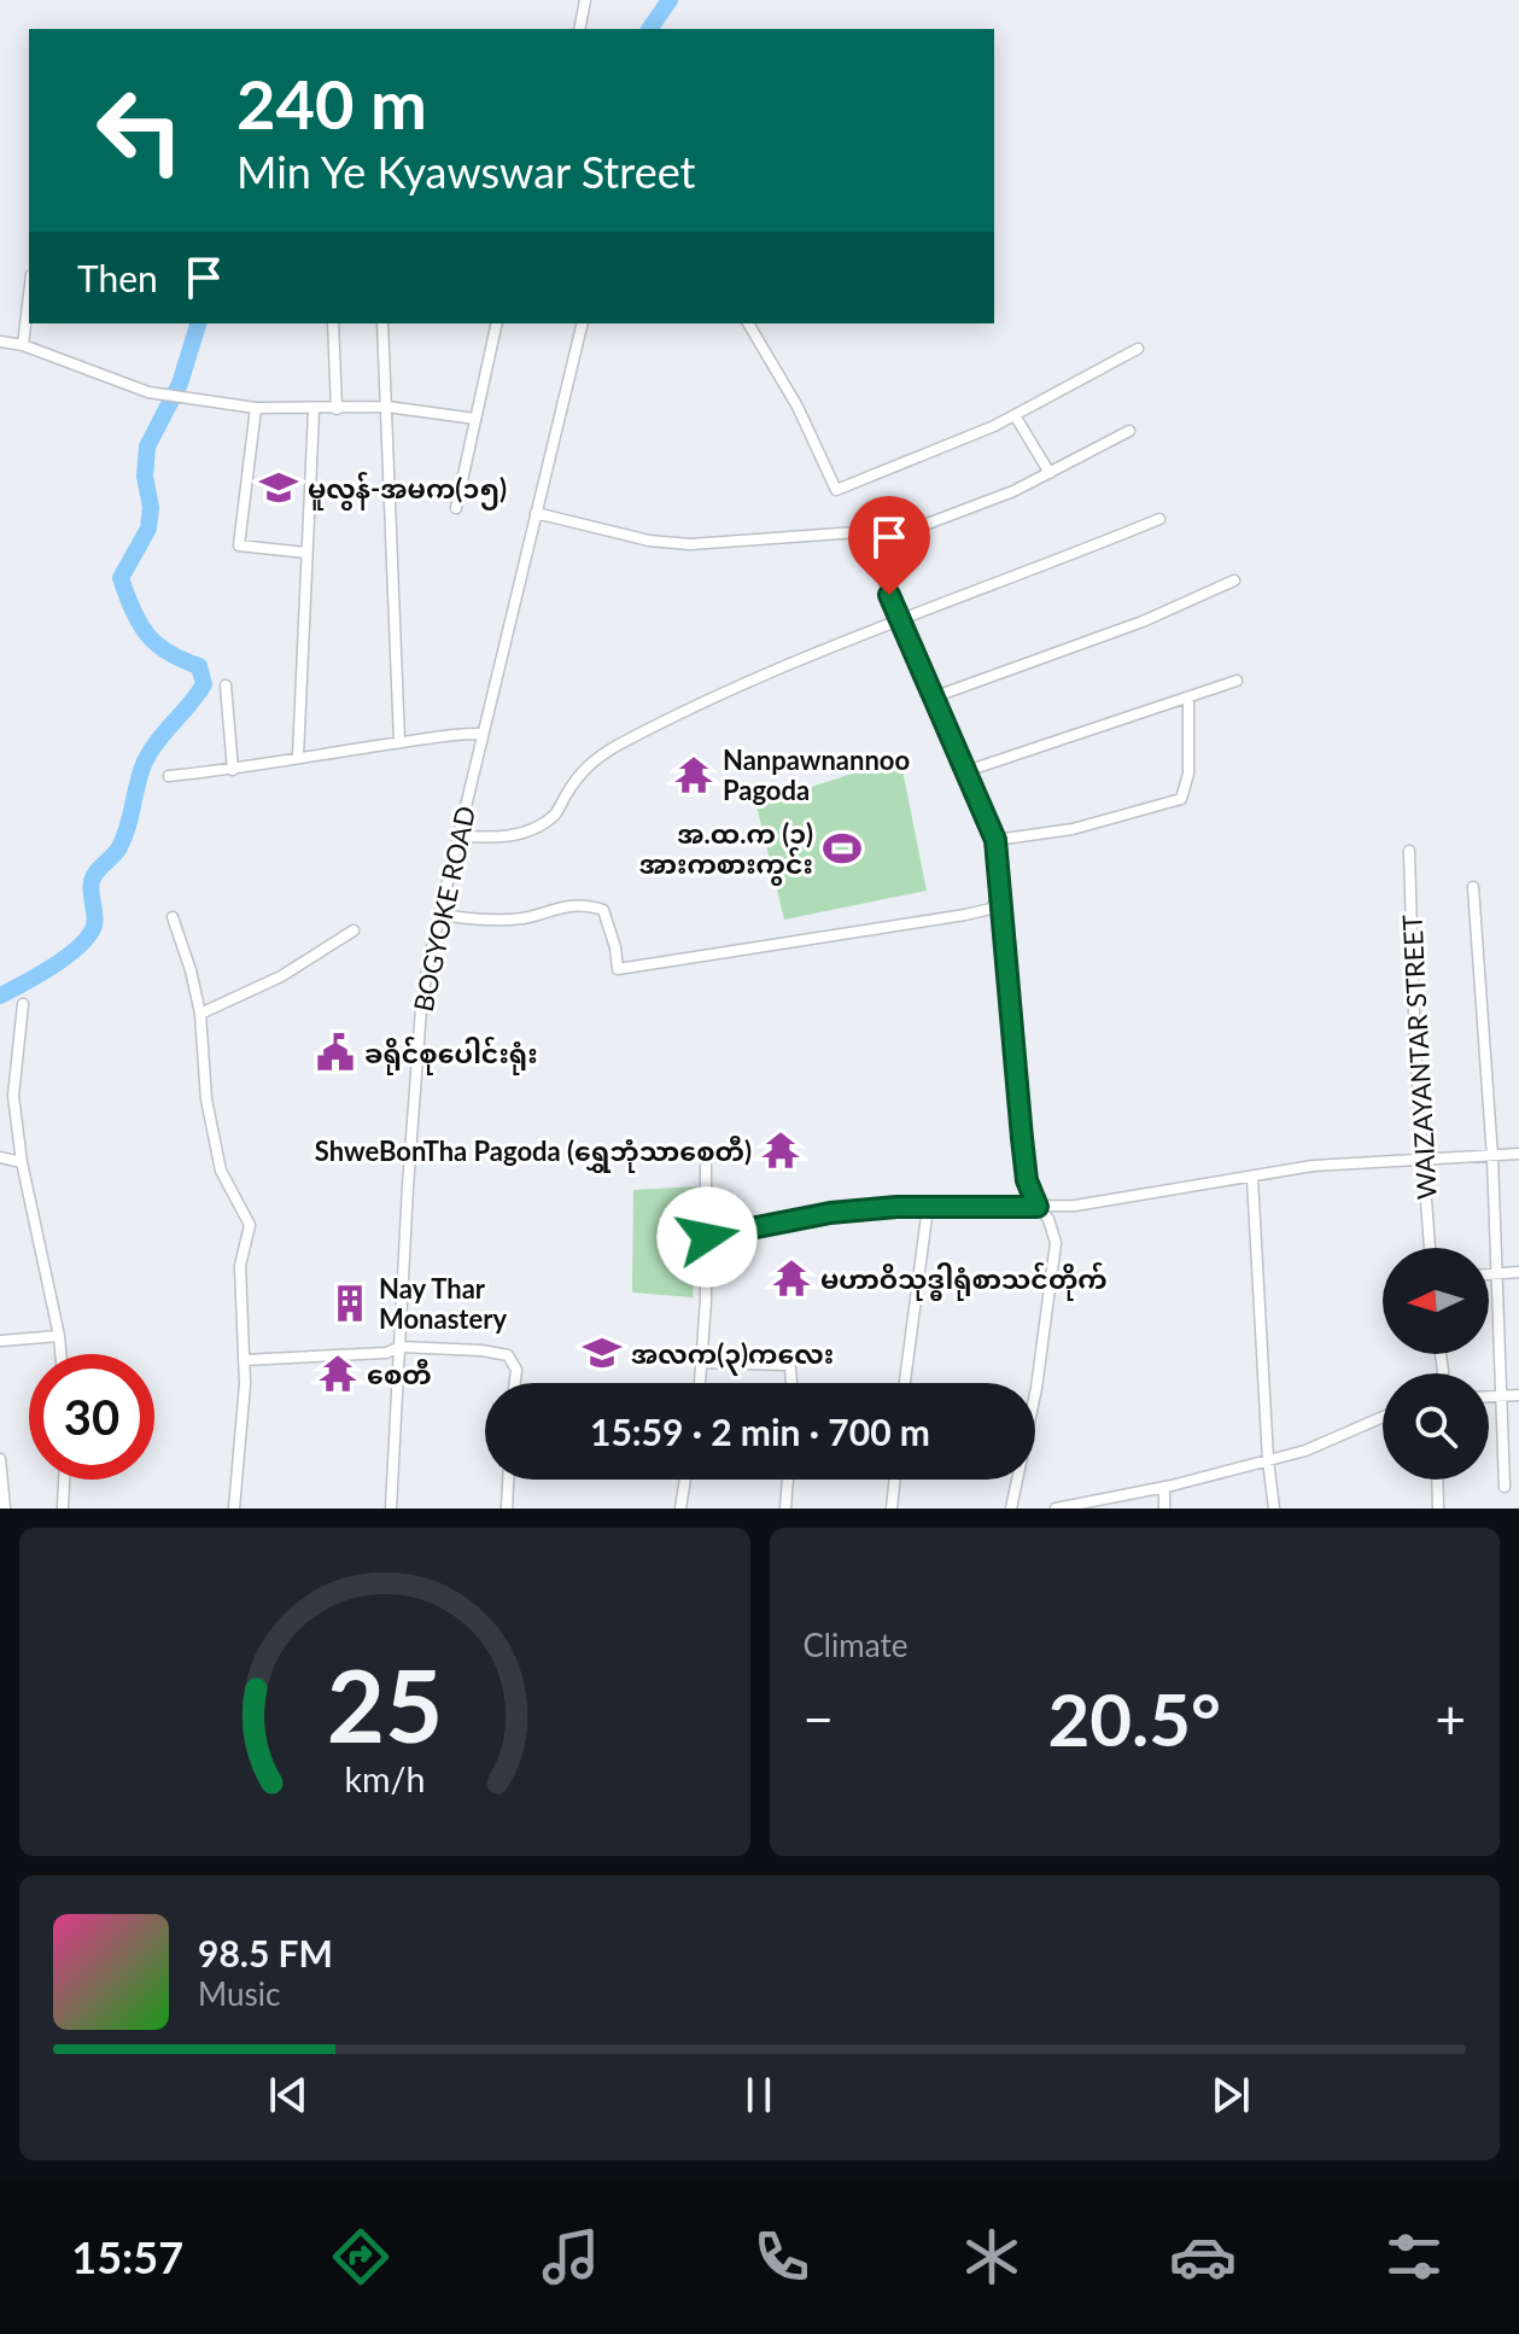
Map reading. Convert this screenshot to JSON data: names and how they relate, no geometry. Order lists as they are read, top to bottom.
{
  "streets": {
    "street": ["BOGYOKE ROAD", "WAIZAYANTAR STREET"]
  },
  "places": {
    "school or university": ["မူလွန်-အမက(၁၅)", "အလက(၃)ကလေး"],
    "temple": [
      "Nanpawnannoo Pagoda",
      "ShweBonTha Pagoda (ရွှေဘုံသာစေတီ)",
      "မဟာဝိသုဒ္ဓါရုံစာသင်တိုက်",
      "စေတီ"
    ],
    "sports": ["အ.ထ.က (၁) အားကစားကွင်း"],
    "public building": ["ခရိုင်စုပေါင်းရုံး"],
    "building": ["Nay Thar Monastery"]
  },
  "north": "left",
  "page": {
    "turn": ["240 m", "Min Ye Kyawswar Street"],
    "then": "Then",
    "limit": "30",
    "trip": "15:59 · 2 min · 700 m",
    "tile": "Climate",
    "heat": ["−", "20.5°", "+"],
    "song": ["98.5 FM", "Music"],
    "tabs": "15:57",
    "gauge": ["25", "km/h"]
  }
}
